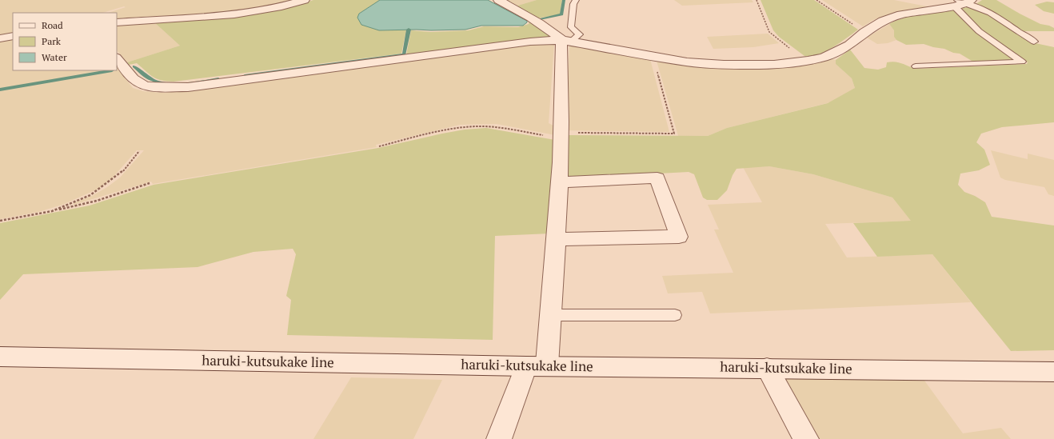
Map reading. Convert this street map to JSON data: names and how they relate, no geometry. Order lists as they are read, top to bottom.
{
  "streets": {
    "street": ["haruki-kutsukake line"]
  },
  "legend": ["Road", "Park", "Water"]
}
